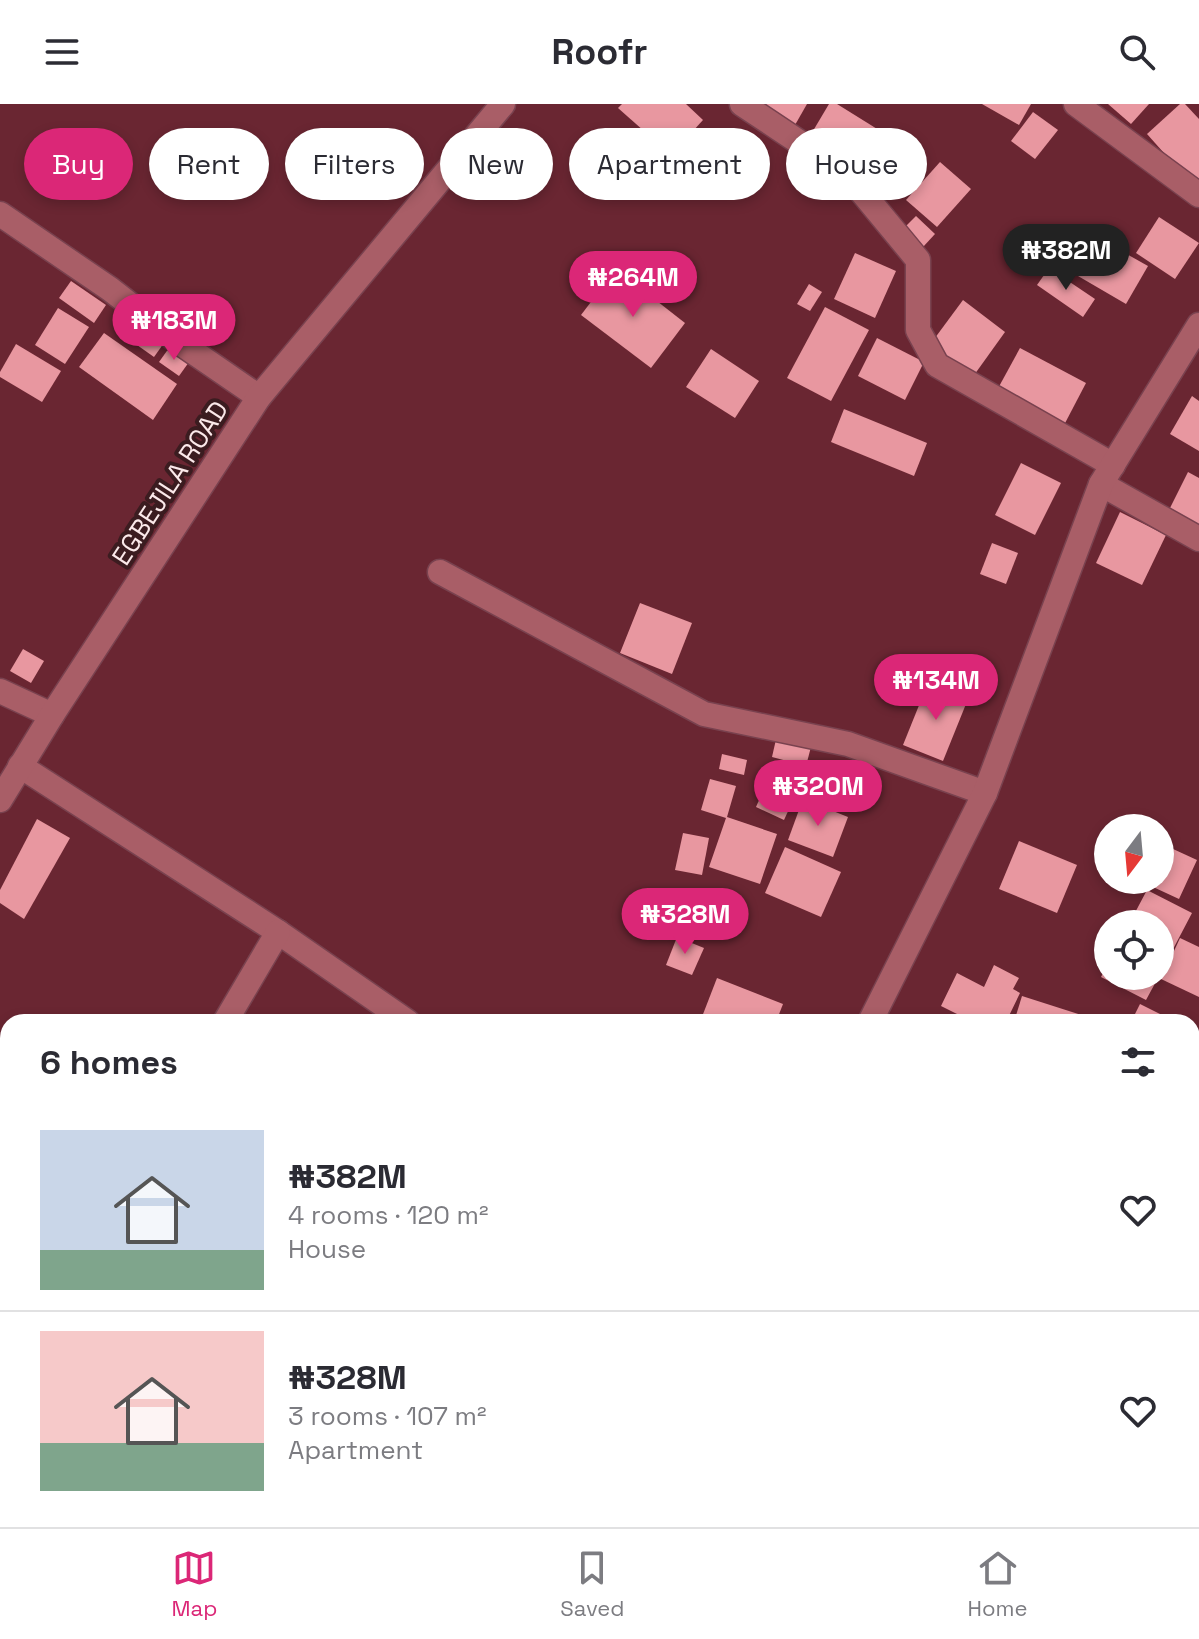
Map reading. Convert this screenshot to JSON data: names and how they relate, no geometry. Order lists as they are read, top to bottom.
{
  "streets": {
    "street": ["EGBEJILA ROAD"]
  },
  "north": "bottom",
  "page": {
    "header": "Roofr",
    "chip": [
      "Buy",
      "Rent",
      "Filters",
      "New",
      "Apartment",
      "House"
    ],
    "price": [
      "₦382M",
      "₦264M",
      "₦183M",
      "₦134M",
      "₦320M",
      "₦328M"
    ],
    "heading": "6 homes",
    "list": [
      {
        "name": "₦382M",
        "note": "4 rooms · 120 m² · House"
      },
      {
        "name": "₦328M",
        "note": "3 rooms · 107 m² · Apartment"
      }
    ],
    "tabs": ["Map", "Saved", "Home"]
  }
}
